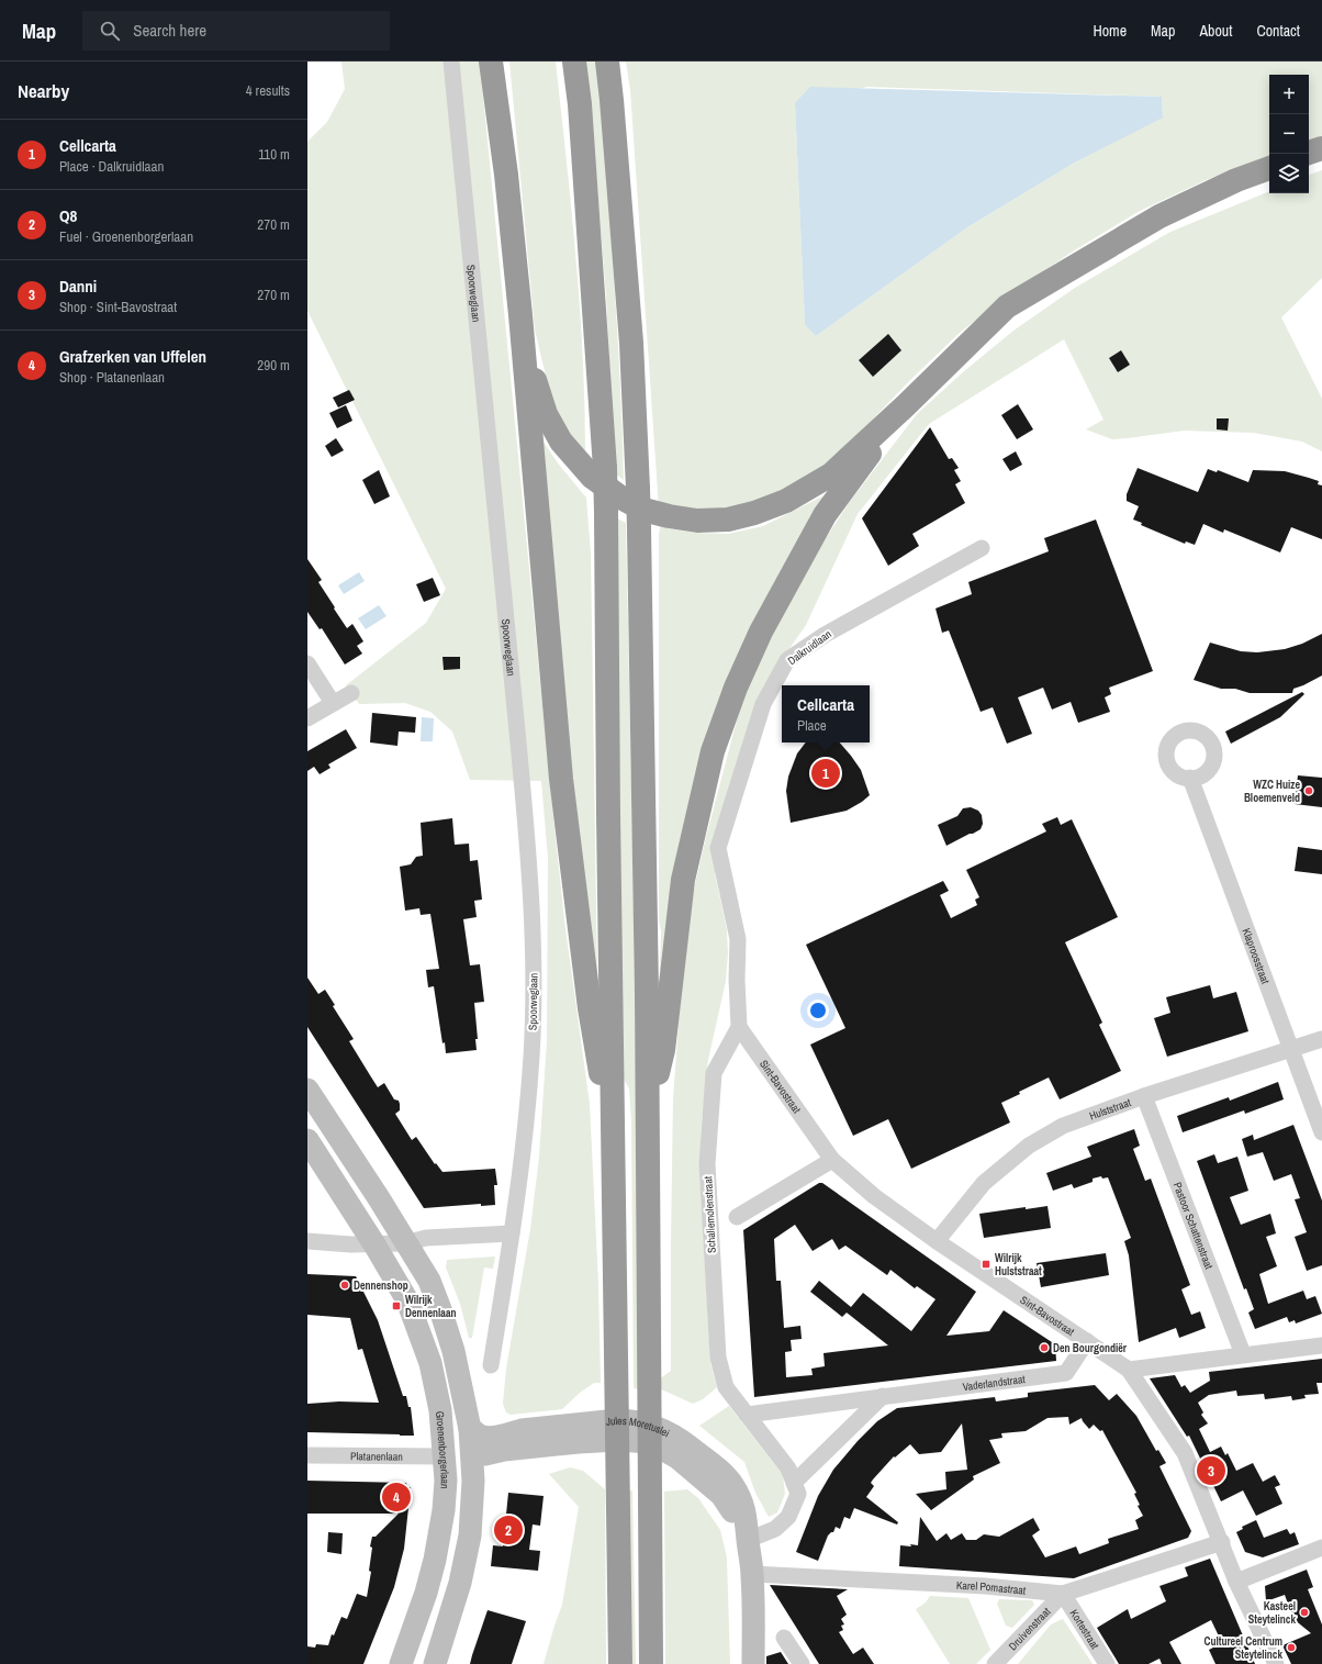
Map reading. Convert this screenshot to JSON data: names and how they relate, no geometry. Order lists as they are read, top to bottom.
{
  "streets": {
    "street": [
      "Spoorweglaan",
      "Dalkruidlaan",
      "Klaproosstraat",
      "Sint-Bavostraat",
      "Hulststraat",
      "Schaliemolenstraat",
      "Pastoor Schattenstraat",
      "Vaderlandstraat",
      "Jules Moretuslei",
      "Groenenborgerlaan",
      "Platanenlaan",
      "Karel Pomastraat",
      "Druivenstraat",
      "Kortestraat"
    ]
  },
  "crossings": [
    ["Dalkruidlaan", "Sint-Bavostraat"],
    ["Dalkruidlaan", "Schaliemolenstraat"],
    ["Klaproosstraat", "Hulststraat"],
    ["Sint-Bavostraat", "Hulststraat"],
    ["Sint-Bavostraat", "Schaliemolenstraat"],
    ["Sint-Bavostraat", "Vaderlandstraat"],
    ["Sint-Bavostraat", "Karel Pomastraat"],
    ["Hulststraat", "Pastoor Schattenstraat"],
    ["Schaliemolenstraat", "Vaderlandstraat"],
    ["Schaliemolenstraat", "Jules Moretuslei"],
    ["Jules Moretuslei", "Karel Pomastraat"],
    ["Groenenborgerlaan", "Platanenlaan"],
    ["Karel Pomastraat", "Druivenstraat"],
    ["Karel Pomastraat", "Kortestraat"],
    ["Druivenstraat", "Kortestraat"]
  ],
  "places": {
    "other": [
      "WZC Huize Bloemenveld",
      "Dennenshop",
      "Den Bourgondiër",
      "Kasteel Steytelinck",
      "Cultureel Centrum Steytelinck"
    ],
    "transit": ["Wilrijk Hulststraat", "Wilrijk Dennenlaan"]
  },
  "page": {
    "header": "Map",
    "search": "Search here",
    "nav": [
      "Home",
      "Map",
      "About",
      "Contact"
    ],
    "heading": ["Nearby", "4 results"],
    "map_buttons": ["+", "−"],
    "list": [
      {
        "mark": "1",
        "name": "Cellcarta",
        "note": "Place · Dalkruidlaan",
        "value": "110 m"
      },
      {
        "mark": "2",
        "name": "Q8",
        "note": "Fuel · Groenenborgerlaan",
        "value": "270 m"
      },
      {
        "mark": "3",
        "name": "Danni",
        "note": "Shop · Sint-Bavostraat",
        "value": "270 m"
      },
      {
        "mark": "4",
        "name": "Grafzerken van Uffelen",
        "note": "Shop · Platanenlaan",
        "value": "290 m"
      }
    ],
    "popup": ["Cellcarta", "Place"],
    "pins": [
      "1",
      "3",
      "4",
      "2"
    ]
  }
}
